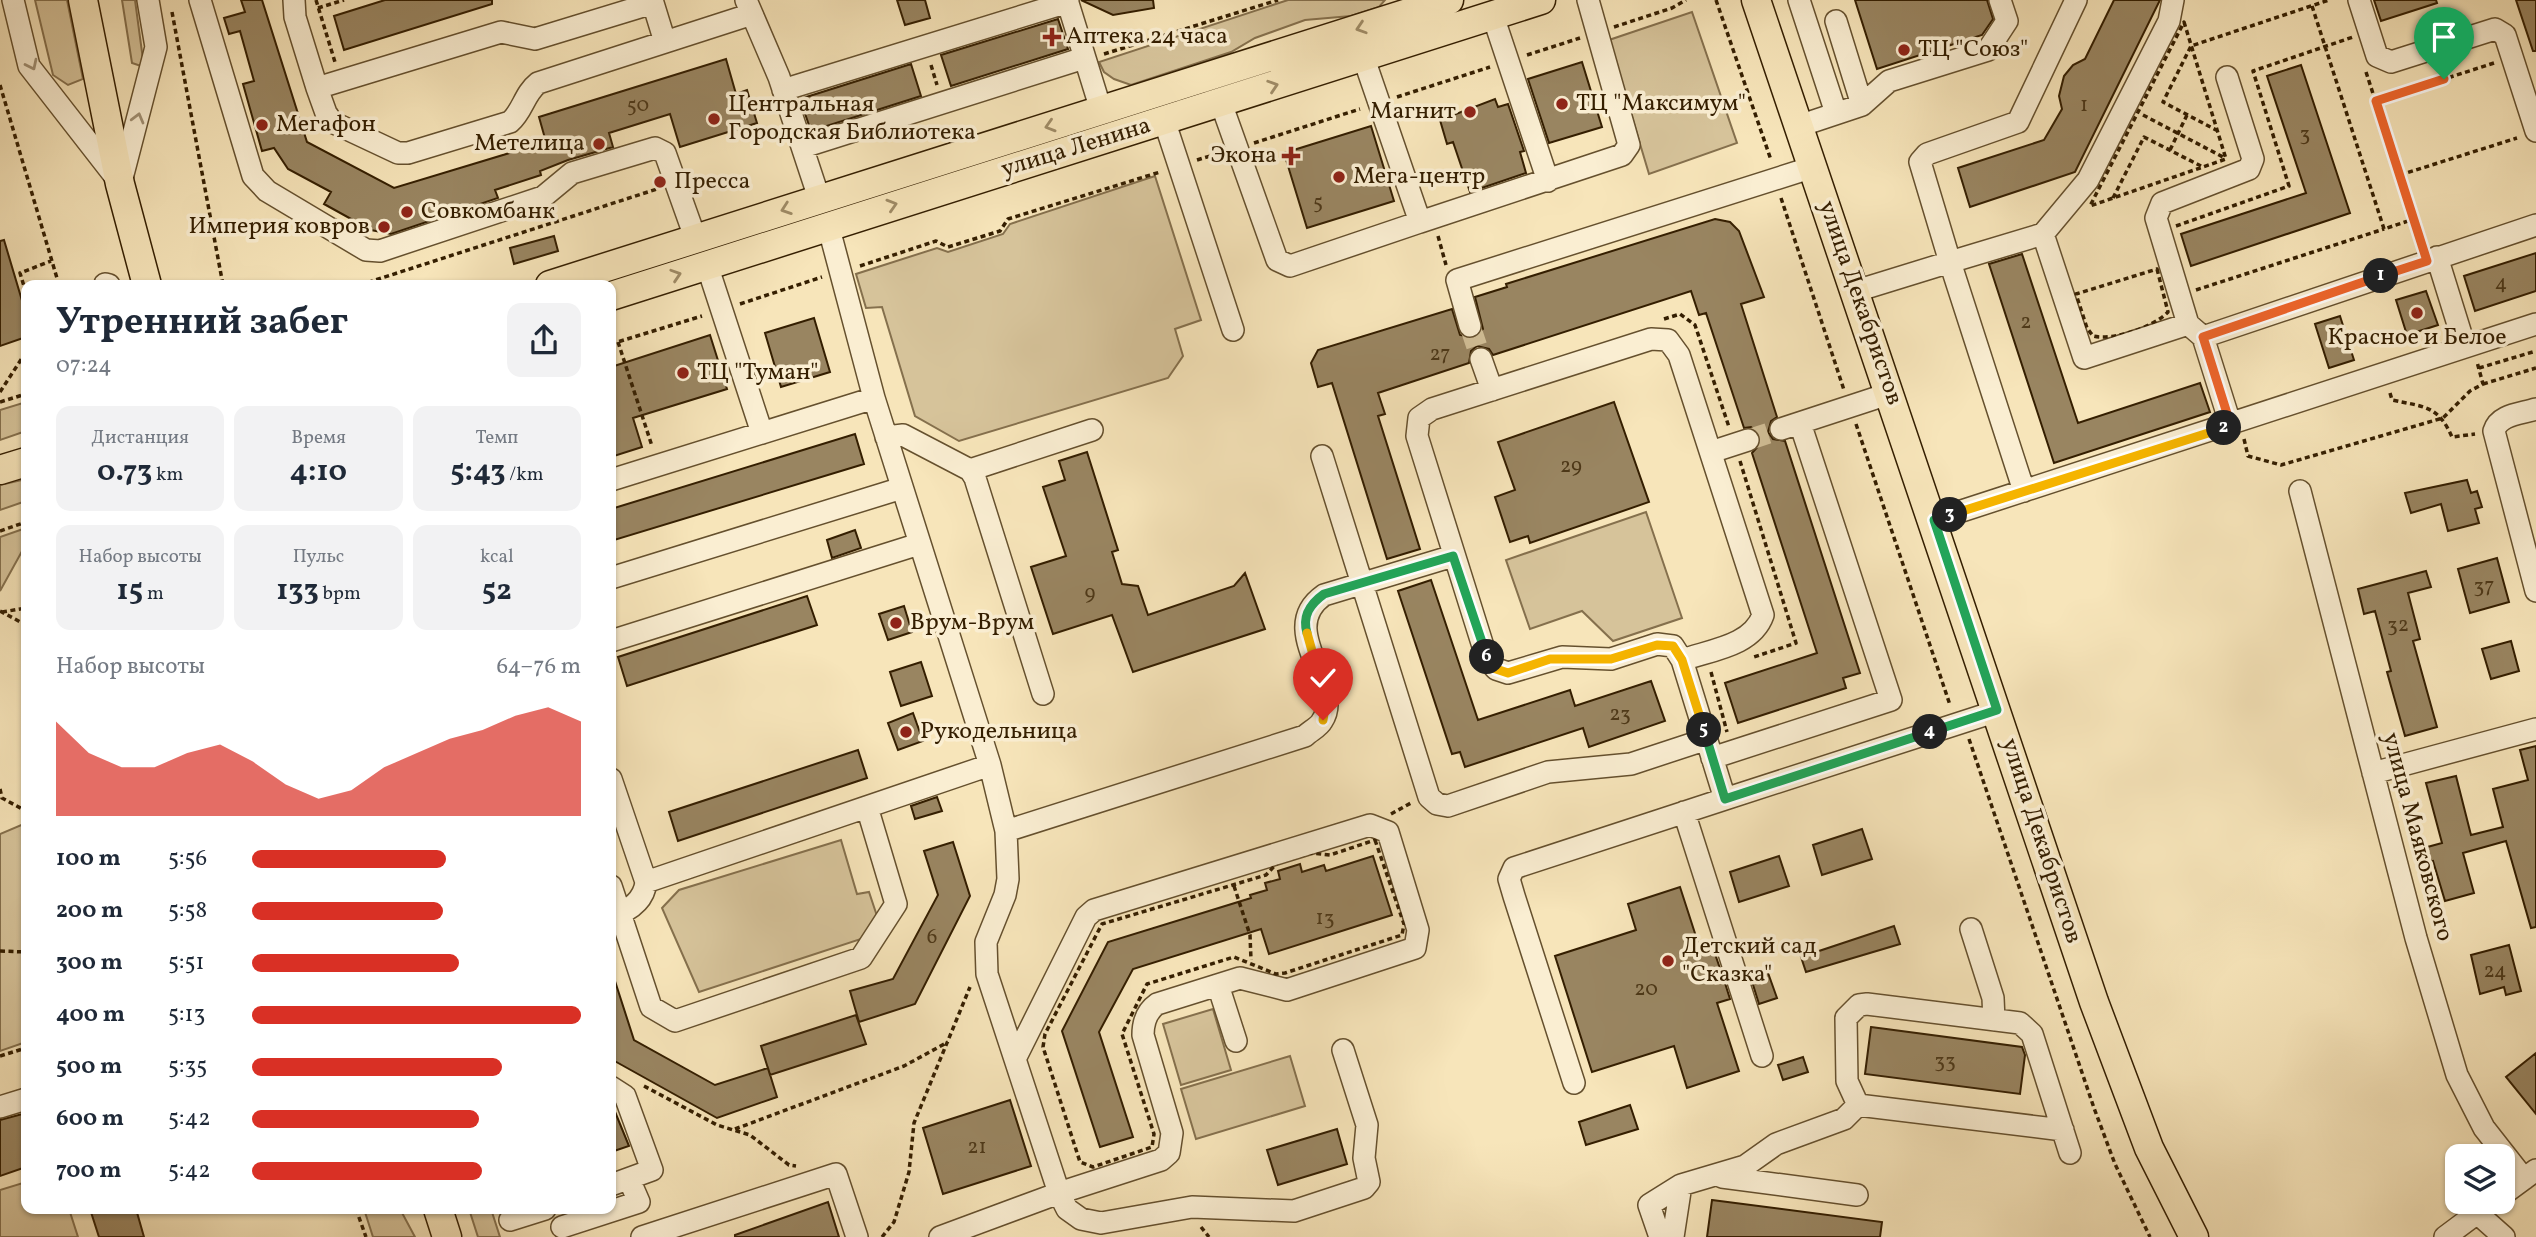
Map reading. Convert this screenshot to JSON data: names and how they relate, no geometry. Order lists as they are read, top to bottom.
{
  "streets": {
    "main road": ["улица Ленина", "улица Декабристов"],
    "street": ["улица Маяковского"]
  },
  "places": {
    "health": ["Аптека 24 часа", "Экона"],
    "other": [
      "ТЦ \"Союз\"",
      "ТЦ \"Максимум\"",
      "Магнит",
      "Центральная Городская Библиотека",
      "Мегафон",
      "Метелица",
      "Мега-центр",
      "Пресса",
      "Совкомбанк",
      "Империя ковров",
      "Красное и Белое",
      "ТЦ \"Туман\"",
      "Врум-Врум",
      "Рукодельница",
      "Детский сад \"Сказка\""
    ]
  },
  "house_numbers": [
    "50",
    "1",
    "3",
    "5",
    "4",
    "2",
    "27",
    "29",
    "37",
    "9",
    "32",
    "23",
    "13",
    "6",
    "24",
    "20",
    "33",
    "21"
  ],
  "page": {
    "pins": [
      "1",
      "2",
      "3",
      "6",
      "5",
      "4"
    ],
    "heading": ["Утренний забег", "07:24"],
    "stats": [
      ["Дистанция", "0.73 km"],
      ["Время", "4:10"],
      ["Темп", "5:43 /km"],
      ["Набор высоты", "15 m"],
      ["Пульс", "133 bpm"],
      ["kcal", "52"]
    ],
    "chart": ["Набор высоты", "64–76 m"],
    "list": [
      {
        "name": "100 m",
        "note": "5:56"
      },
      {
        "name": "200 m",
        "note": "5:58"
      },
      {
        "name": "300 m",
        "note": "5:51"
      },
      {
        "name": "400 m",
        "note": "5:13"
      },
      {
        "name": "500 m",
        "note": "5:35"
      },
      {
        "name": "600 m",
        "note": "5:42"
      },
      {
        "name": "700 m",
        "note": "5:42"
      }
    ]
  }
}
